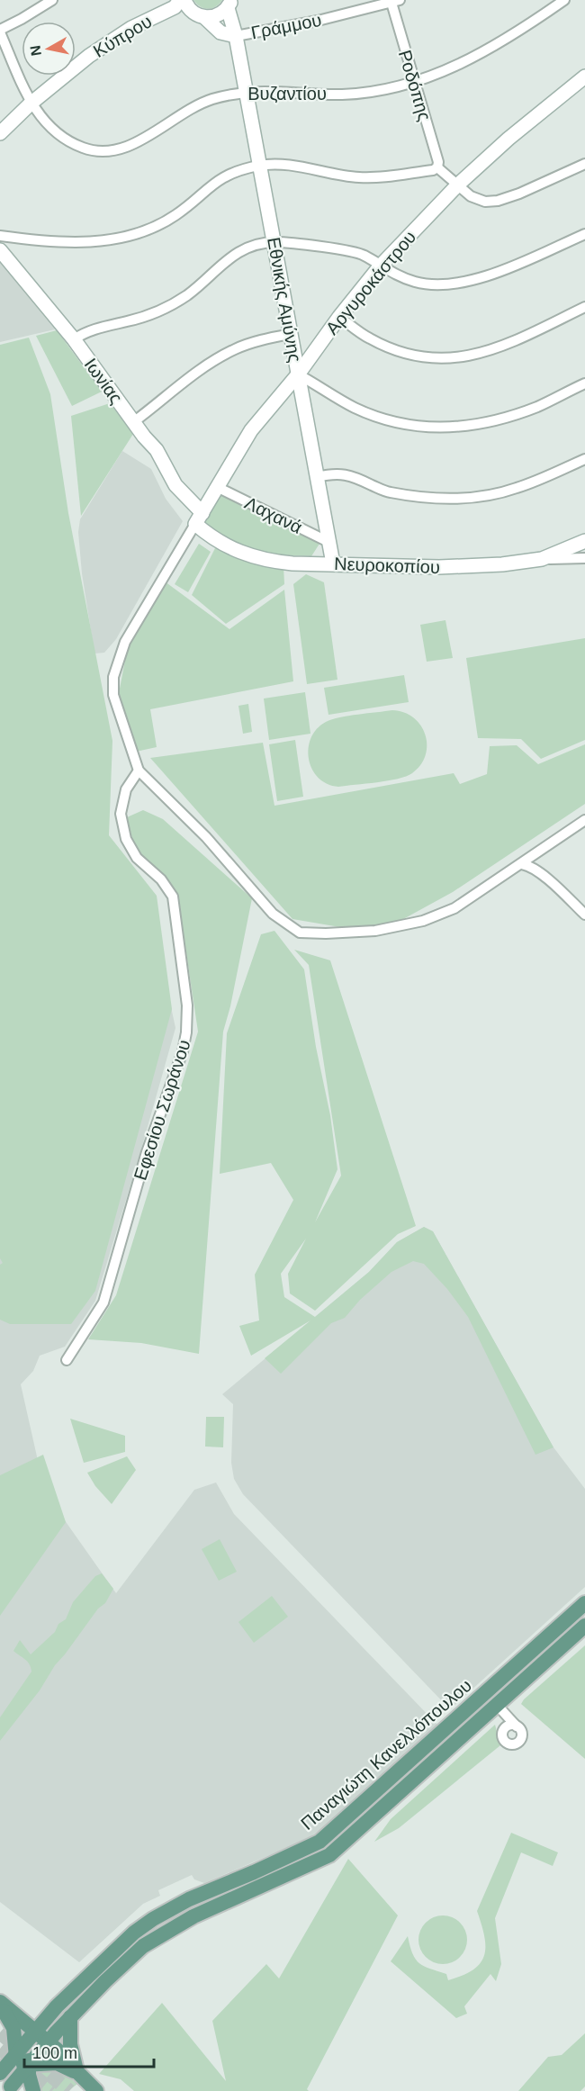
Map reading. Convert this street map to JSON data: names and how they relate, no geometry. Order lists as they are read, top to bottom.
{
  "streets": {
    "main road": ["Παναγιώτη Κανελλόπουλου"],
    "street": [
      "Γράμμου",
      "Κύπρου",
      "Ροδόπης",
      "Βυζαντίου",
      "Αργυροκάστρου",
      "Εθνικής Αμύνης",
      "Ιωνίας",
      "Λαχανά",
      "Νευροκοπίου",
      "Εφεσίου Σωράνου"
    ]
  },
  "crossings": [
    ["Γράμμου", "Ροδόπης"],
    ["Γράμμου", "Εθνικής Αμύνης"],
    ["Κύπρου", "Βυζαντίου"],
    ["Ροδόπης", "Βυζαντίου"],
    ["Βυζαντίου", "Εθνικής Αμύνης"],
    ["Αργυροκάστρου", "Εθνικής Αμύνης"],
    ["Αργυροκάστρου", "Ιωνίας"],
    ["Αργυροκάστρου", "Λαχανά"],
    ["Αργυροκάστρου", "Νευροκοπίου"],
    ["Εθνικής Αμύνης", "Λαχανά"],
    ["Εθνικής Αμύνης", "Νευροκοπίου"],
    ["Ιωνίας", "Νευροκοπίου"]
  ],
  "scale_bar": "100 m",
  "north": "left"
}
